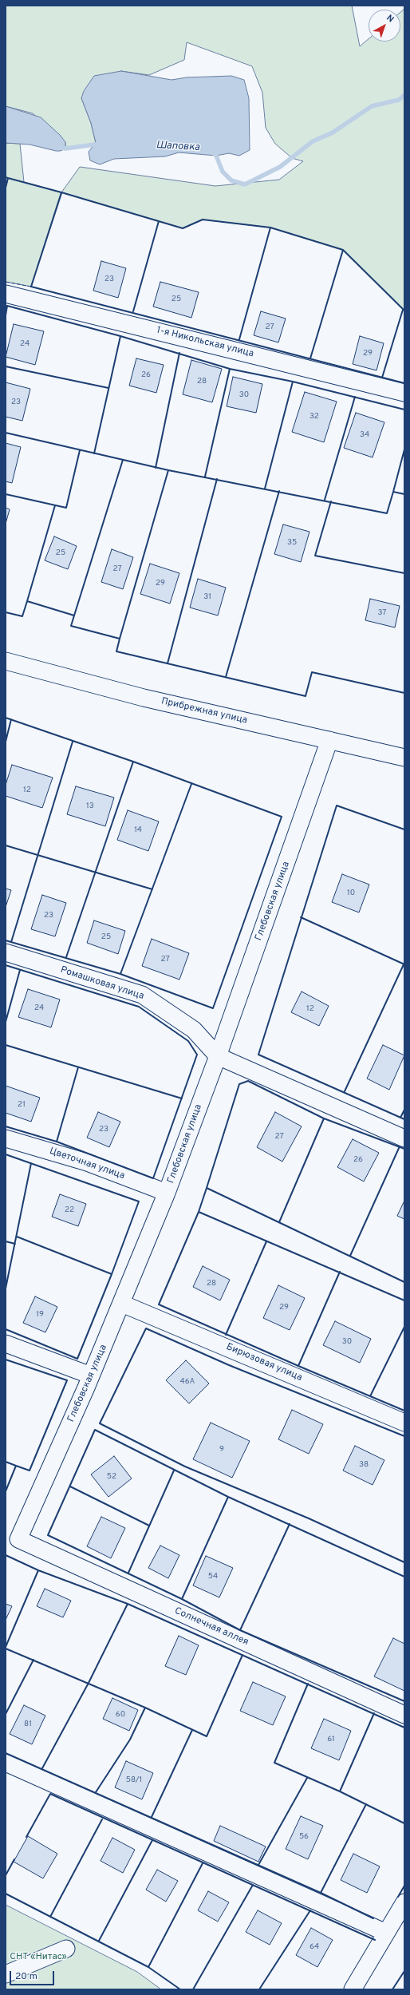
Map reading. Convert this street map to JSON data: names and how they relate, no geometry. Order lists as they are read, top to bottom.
{
  "streets": {
    "street": [
      "1-я Никольская улица",
      "Прибрежная улица",
      "Глебовская улица",
      "Ромашковая улица",
      "Цветочная улица",
      "Бирюзовая улица",
      "Солнечная аллея"
    ]
  },
  "crossings": [
    ["Прибрежная улица", "Глебовская улица"],
    ["Глебовская улица", "Ромашковая улица"],
    ["Глебовская улица", "Цветочная улица"],
    ["Глебовская улица", "Бирюзовая улица"],
    ["Глебовская улица", "Солнечная аллея"]
  ],
  "water": ["Шаповка"],
  "parks": ["СНТ «Нитас»"],
  "house_numbers": [
    "23",
    "25",
    "27",
    "24",
    "29",
    "26",
    "28",
    "30",
    "23",
    "32",
    "34",
    "35",
    "25",
    "27",
    "29",
    "31",
    "37",
    "12",
    "13",
    "14",
    "10",
    "23",
    "25",
    "27",
    "24",
    "12",
    "21",
    "23",
    "27",
    "26",
    "22",
    "28",
    "29",
    "19",
    "30",
    "46А",
    "9",
    "38",
    "52",
    "54",
    "60",
    "81",
    "61",
    "58/1",
    "56",
    "64"
  ],
  "scale_bar": "20 m",
  "north": "top right"
}
